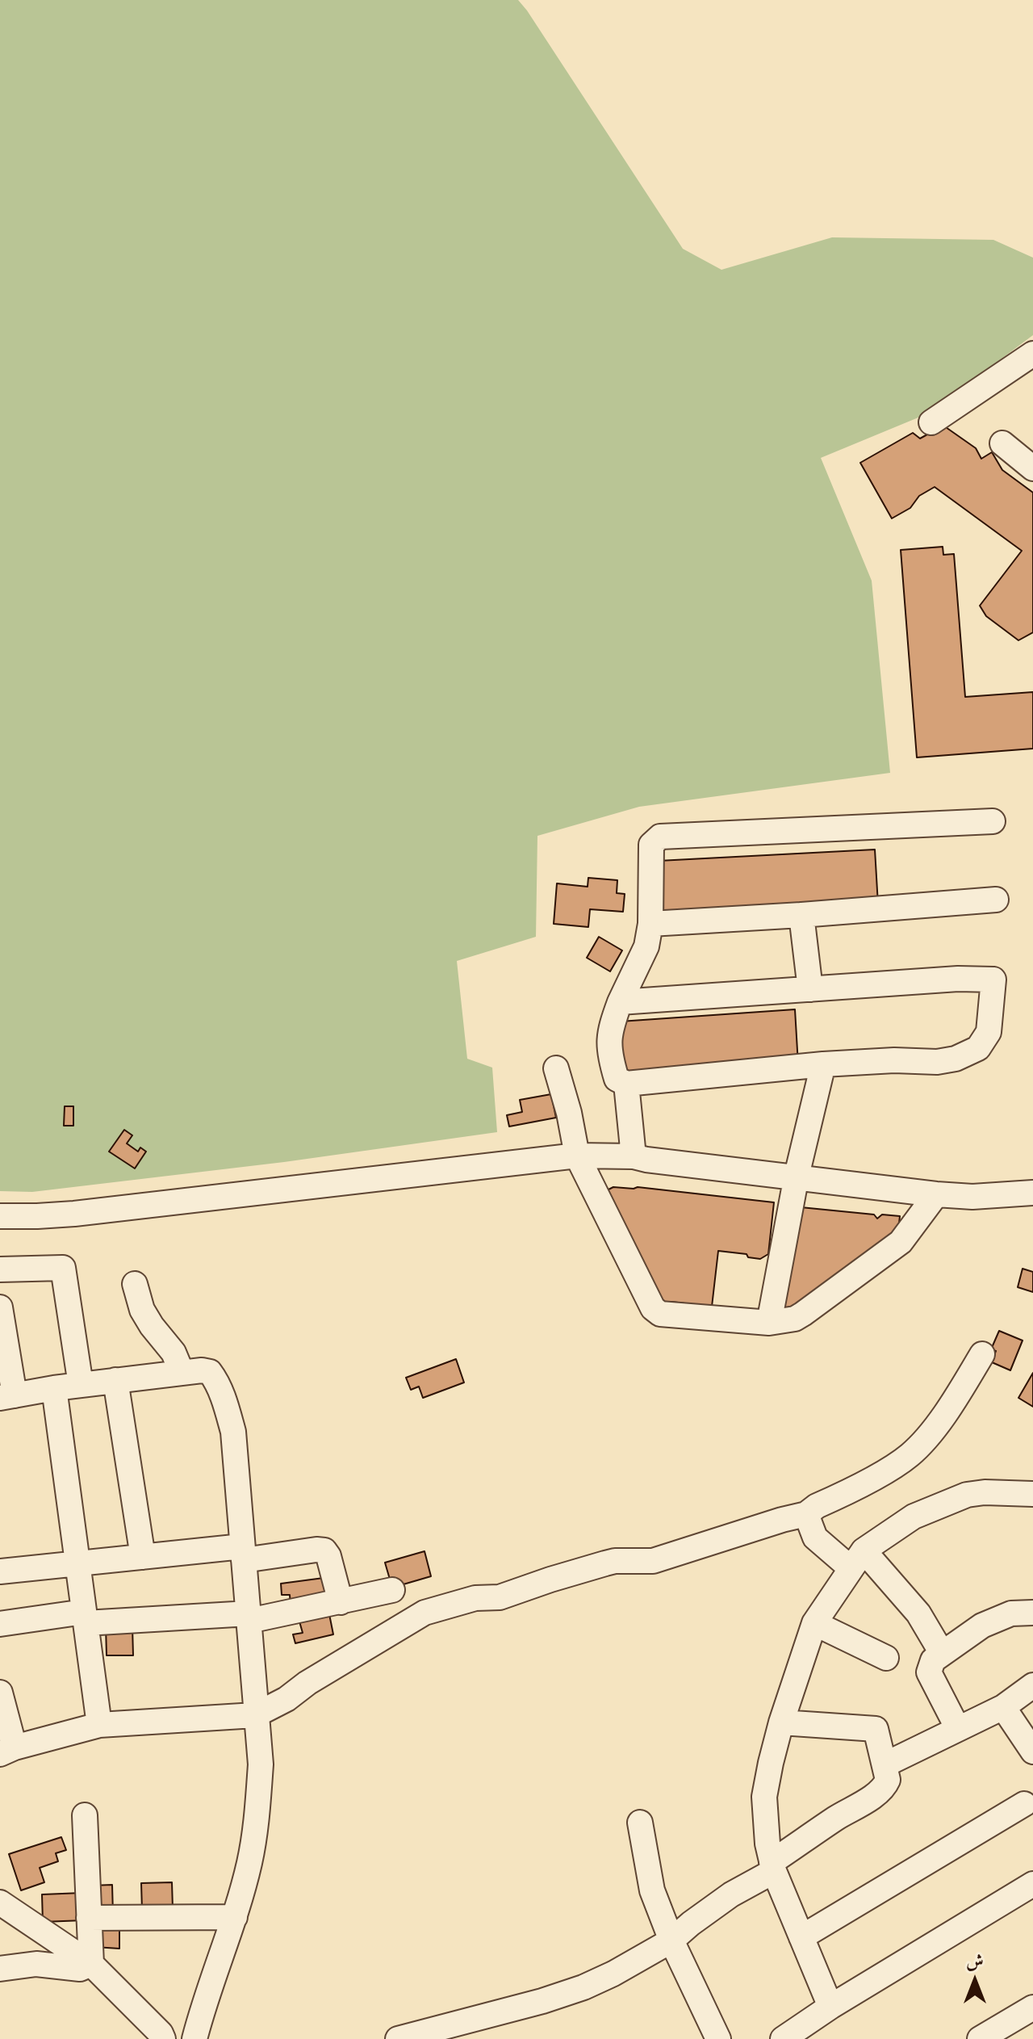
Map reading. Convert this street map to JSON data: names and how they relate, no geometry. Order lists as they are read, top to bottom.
{
  "north": "top"
}
